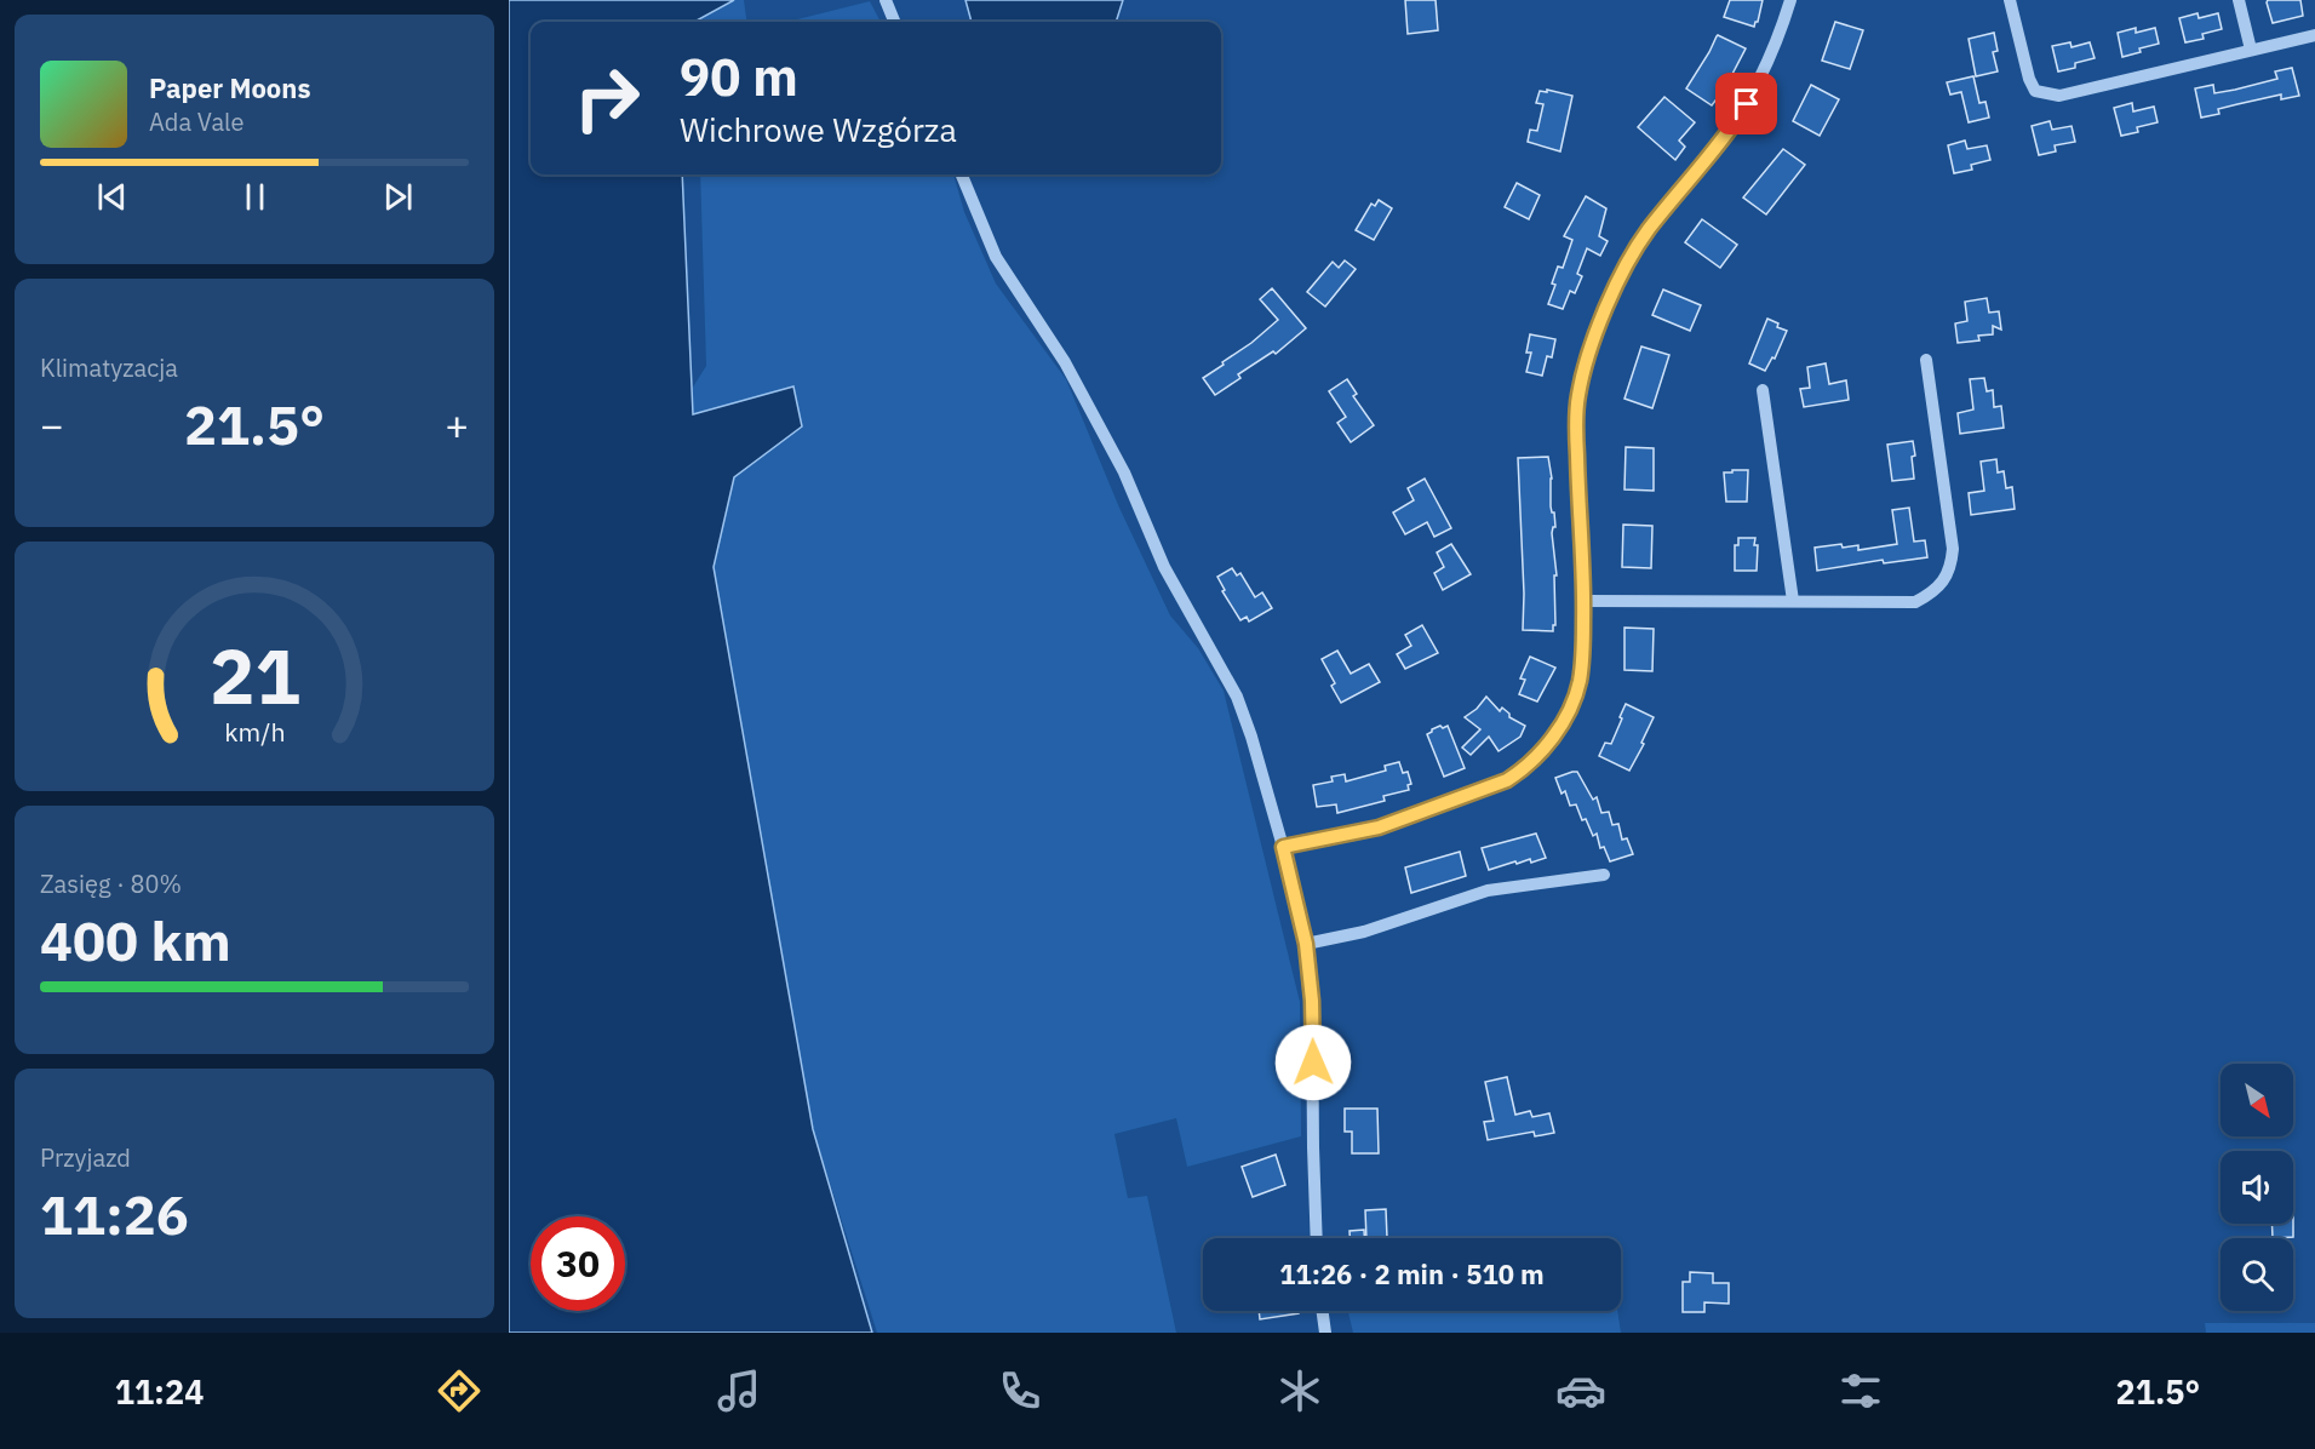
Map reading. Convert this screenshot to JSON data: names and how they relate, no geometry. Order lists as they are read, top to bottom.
{
  "north": "bottom right",
  "page": {
    "turn": ["90 m", "Wichrowe Wzgórza"],
    "song": ["Paper Moons", "Ada Vale"],
    "tile": [
      "Klimatyzacja",
      ["Zasięg · 80%", "400 km"],
      ["Przyjazd", "11:26"]
    ],
    "heat": ["−", "21.5°", "+"],
    "limit": "30",
    "trip": "11:26 · 2 min · 510 m",
    "tabs": ["11:24", "21.5°"],
    "gauge": ["21", "km/h"]
  }
}
